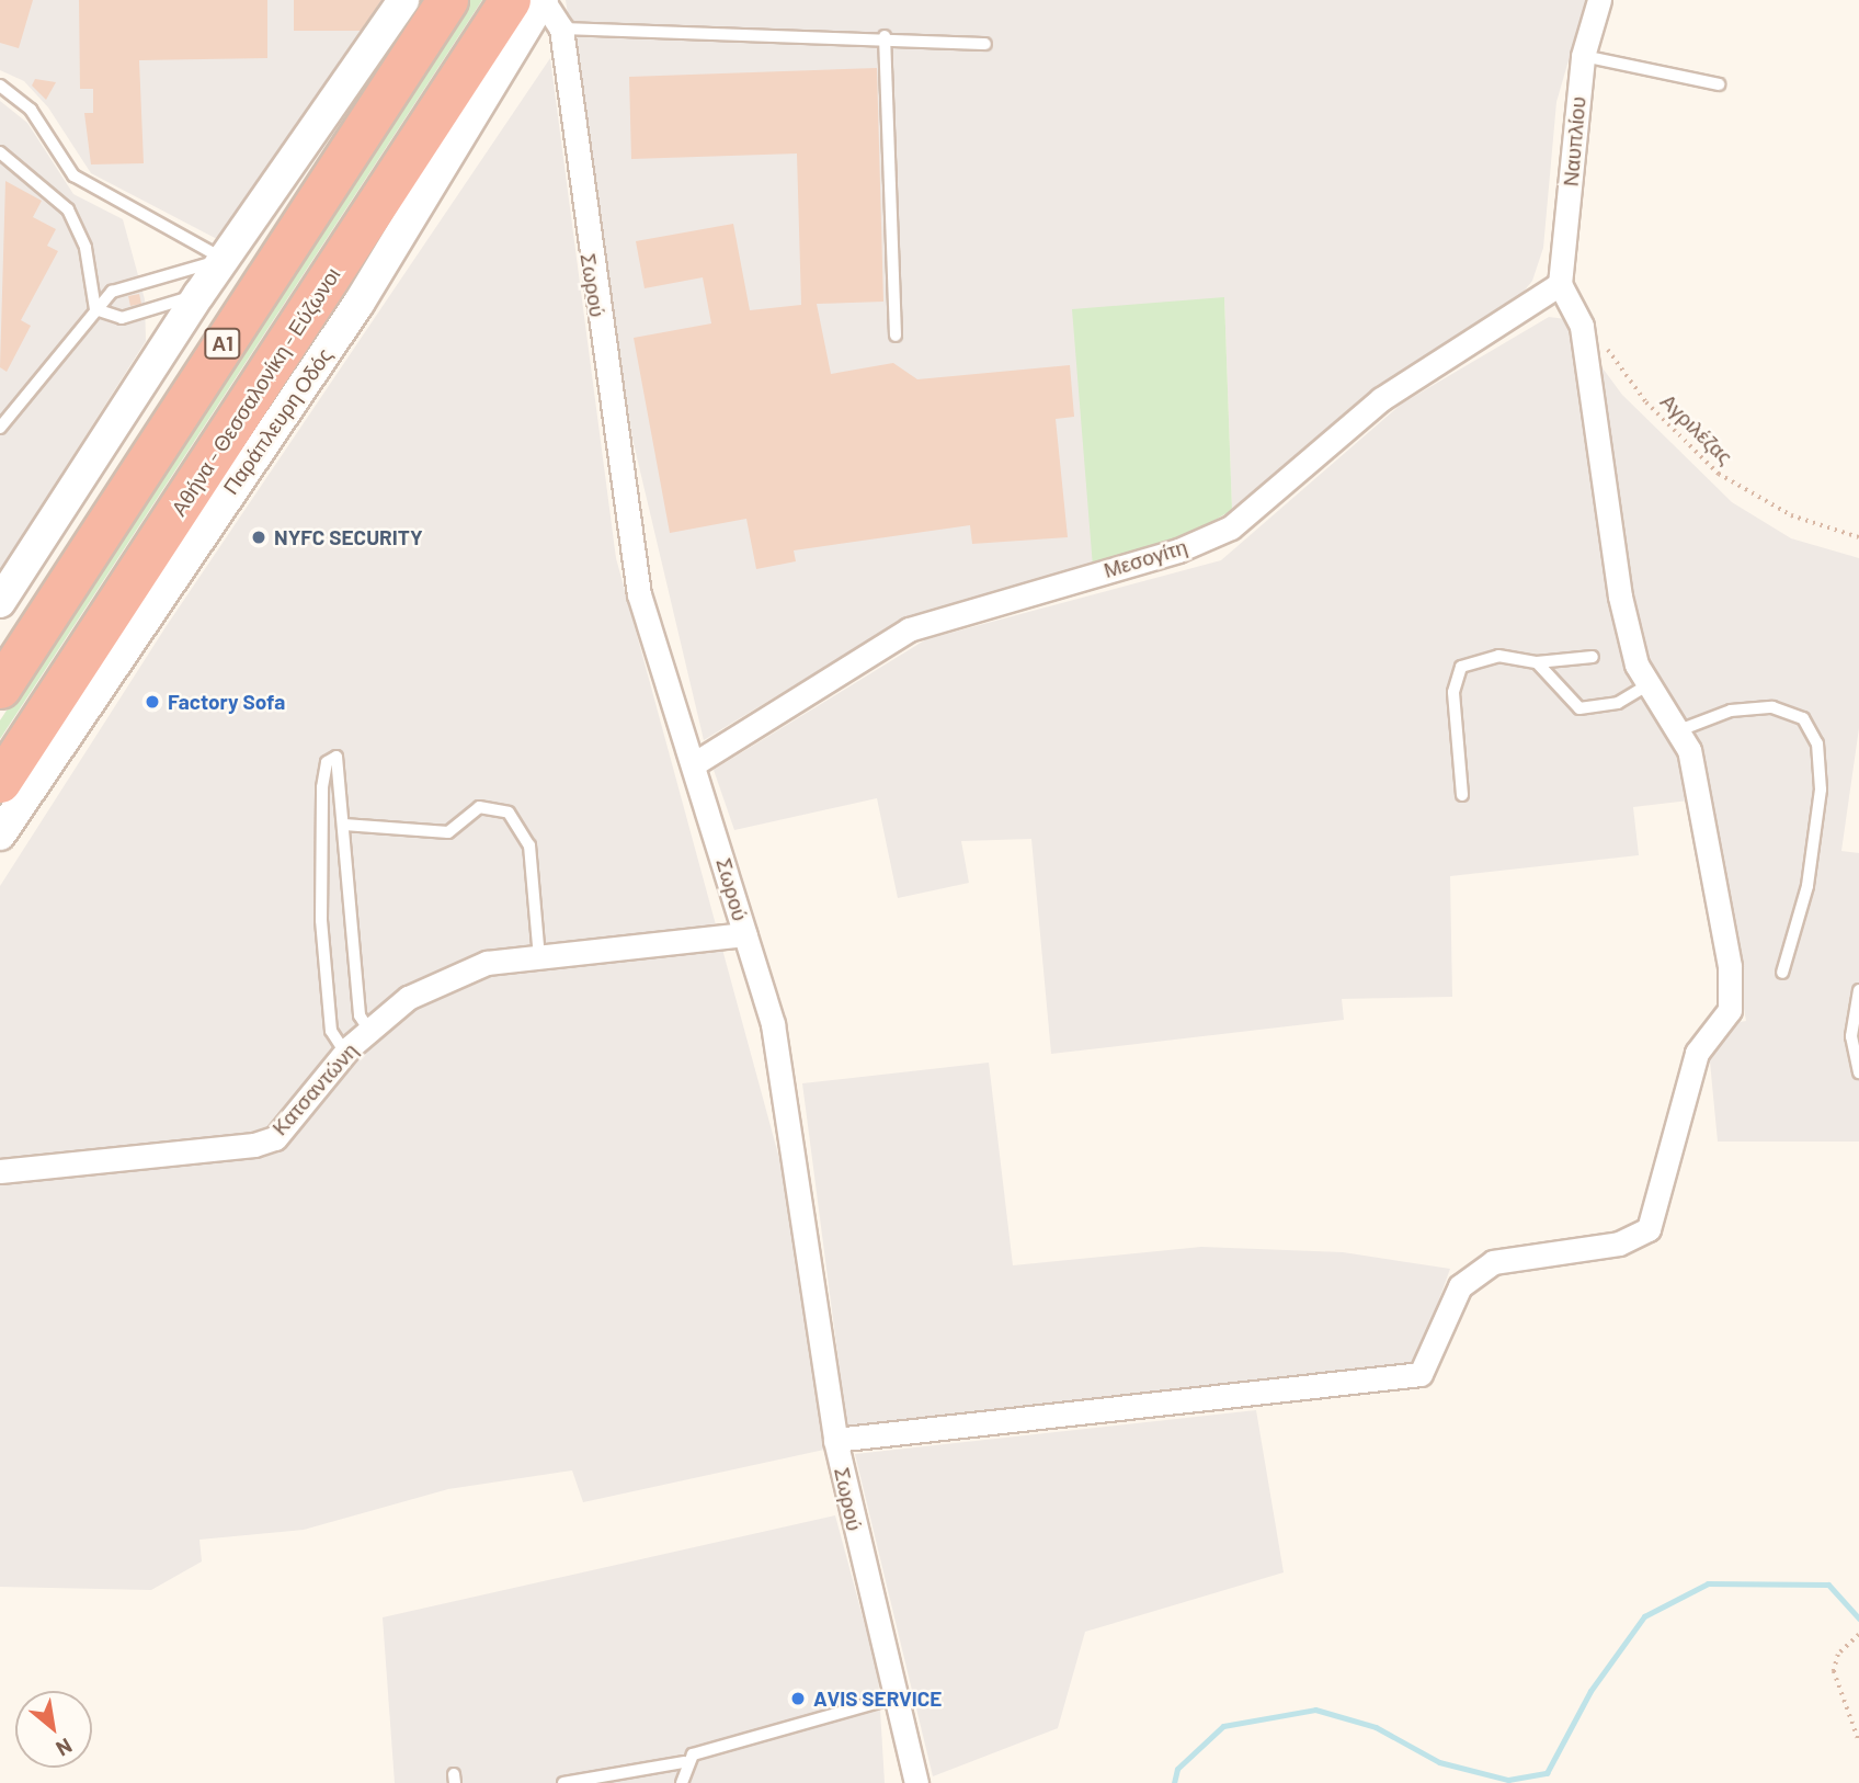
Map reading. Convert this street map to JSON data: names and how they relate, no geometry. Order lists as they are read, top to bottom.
{
  "streets": {
    "highway": ["Α1", "Αθήνα - Θεσσαλονίκη - Εύζωνοι"],
    "street": [
      "Ναυπλίου",
      "Σωρού",
      "Παράπλευρη Οδός",
      "Μεσογίτη",
      "Κατσαντώνη"
    ],
    "path": ["Αγριλέζας"]
  },
  "crossings": [
    ["Ναυπλίου", "Μεσογίτη"],
    ["Σωρού", "Παράπλευρη Οδός"],
    ["Σωρού", "Μεσογίτη"],
    ["Σωρού", "Κατσαντώνη"]
  ],
  "places": ["NYFC SECURITY", "Factory Sofa", "AVIS SERVICE"],
  "north": "bottom right"
}
